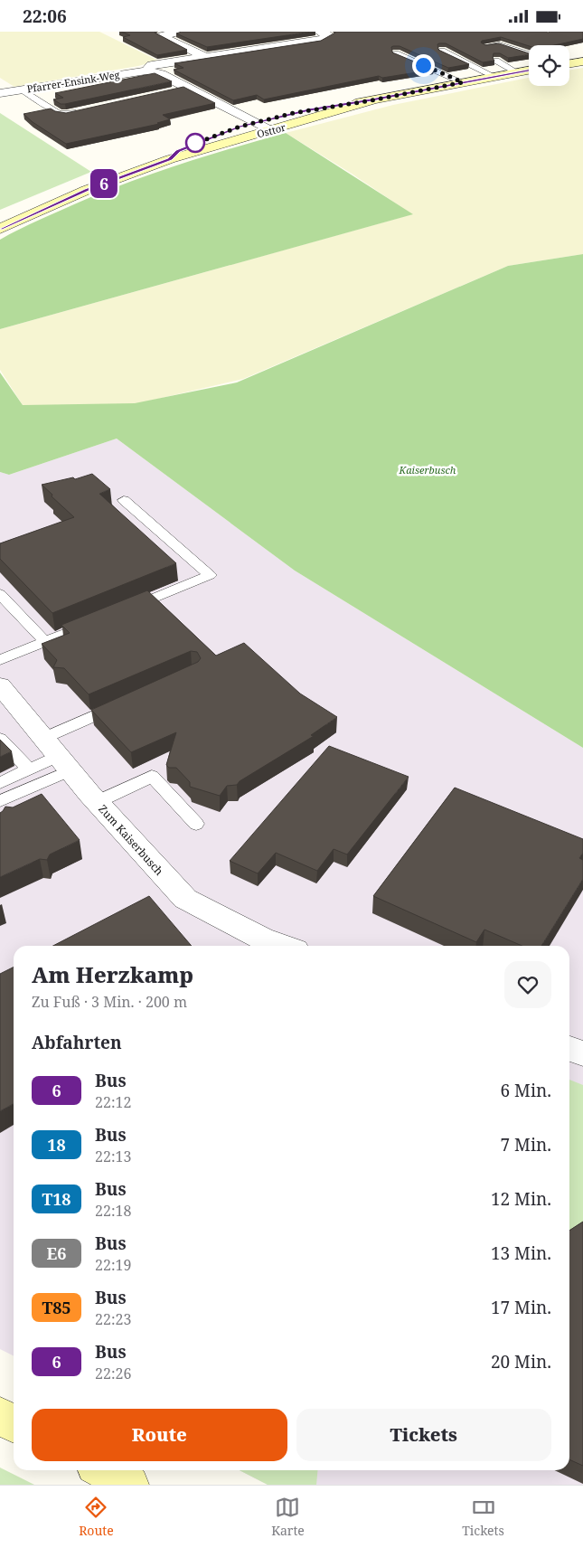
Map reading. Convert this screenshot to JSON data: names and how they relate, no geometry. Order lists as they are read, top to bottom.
{
  "streets": {
    "main road": ["Osttor"],
    "street": ["Pfarrer-Ensink-Weg", "Zum Kaiserbusch"]
  },
  "crossings": [
    ["Pfarrer-Ensink-Weg", "Osttor"]
  ],
  "parks": ["Kaiserbusch"],
  "lines": ["bus line 6"],
  "page": {
    "status": "22:06",
    "on_map": "6",
    "heading": [
      ["Am Herzkamp", "Zu Fuß · 3 Min. · 200 m"],
      "Abfahrten"
    ],
    "list": [
      {
        "mark": "6",
        "name": "Bus",
        "note": "22:12",
        "value": "6 Min."
      },
      {
        "mark": "18",
        "name": "Bus",
        "note": "22:13",
        "value": "7 Min."
      },
      {
        "mark": "T18",
        "name": "Bus",
        "note": "22:18",
        "value": "12 Min."
      },
      {
        "mark": "E6",
        "name": "Bus",
        "note": "22:19",
        "value": "13 Min."
      },
      {
        "mark": "T85",
        "name": "Bus",
        "note": "22:23",
        "value": "17 Min."
      },
      {
        "mark": "6",
        "name": "Bus",
        "note": "22:26",
        "value": "20 Min."
      }
    ],
    "buttons": ["Route", "Tickets"],
    "tabs": ["Route", "Karte", "Tickets"]
  }
}
